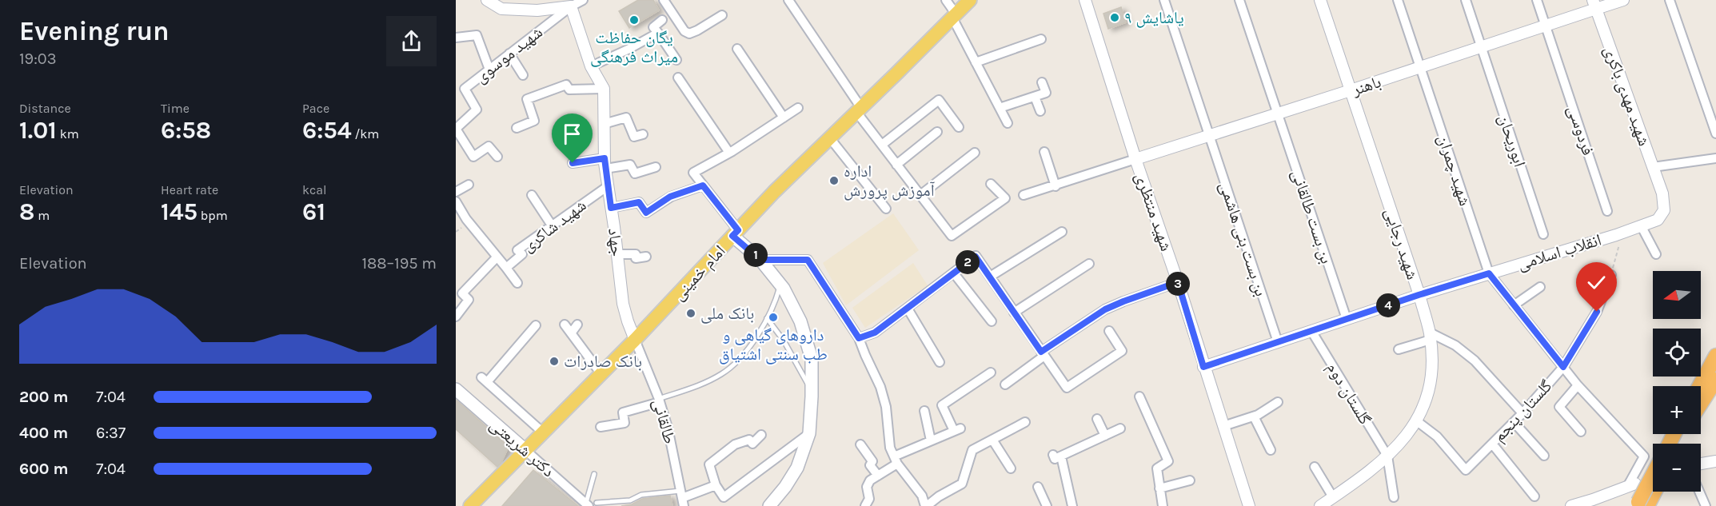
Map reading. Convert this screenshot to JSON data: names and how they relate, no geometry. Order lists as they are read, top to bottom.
{
  "streets": {
    "main road": ["امام خمینی", "دکتر شریعتی"],
    "street": [
      "شهید موسوی",
      "باهنر",
      "شهید مهدی باکری",
      "فردوسی",
      "ابوریحان",
      "شهید چمران",
      "شهید منتظری",
      "بن بست طالقانی",
      "شهید شاکری",
      "بن بست بنی هاشمی",
      "جهاد",
      "شهید رجایی",
      "انقلاب اسلامی",
      "گلستان دوم",
      "گلستان پنجم",
      "طالقانی"
    ]
  },
  "crossings": [
    ["شهید موسوی", "جهاد"],
    ["باهنر", "شهید مهدی باکری"],
    ["باهنر", "فردوسی"],
    ["باهنر", "ابوریحان"],
    ["باهنر", "شهید چمران"],
    ["باهنر", "شهید منتظری"],
    ["باهنر", "بن بست طالقانی"],
    ["باهنر", "بن بست بنی هاشمی"],
    ["باهنر", "شهید رجایی"],
    ["شهید مهدی باکری", "انقلاب اسلامی"],
    ["شهید چمران", "انقلاب اسلامی"],
    ["شهید چمران", "گلستان پنجم"],
    ["شهید منتظری", "انقلاب اسلامی"],
    ["بن بست طالقانی", "انقلاب اسلامی"],
    ["شهید شاکری", "جهاد"],
    ["بن بست بنی هاشمی", "انقلاب اسلامی"],
    ["جهاد", "امام خمینی"],
    ["جهاد", "طالقانی"],
    ["شهید رجایی", "انقلاب اسلامی"],
    ["شهید رجایی", "گلستان دوم"],
    ["شهید رجایی", "گلستان پنجم"],
    ["انقلاب اسلامی", "گلستان دوم"],
    ["امام خمینی", "طالقانی"],
    ["امام خمینی", "دکتر شریعتی"]
  ],
  "places": [
    "یاشایش ۹",
    "یگان حفاظت میراث فرهنگی",
    "اداره آموزش پرورش",
    "بانک ملی",
    "داروهای گیاهی و طب سنتی اشتیاق",
    "بانک صادرات"
  ],
  "north": "left",
  "page": {
    "heading": ["Evening run", "19:03"],
    "stats": [
      ["Distance", "1.01 km"],
      ["Time", "6:58"],
      ["Pace", "6:54 /km"],
      ["Elevation", "8 m"],
      ["Heart rate", "145 bpm"],
      ["kcal", "61"]
    ],
    "pins": [
      "1",
      "2",
      "3",
      "4"
    ],
    "chart": ["Elevation", "188–195 m"],
    "map_buttons": ["+", "−"],
    "list": [
      {
        "name": "200 m",
        "note": "7:04"
      },
      {
        "name": "400 m",
        "note": "6:37"
      },
      {
        "name": "600 m",
        "note": "7:04"
      }
    ]
  }
}
